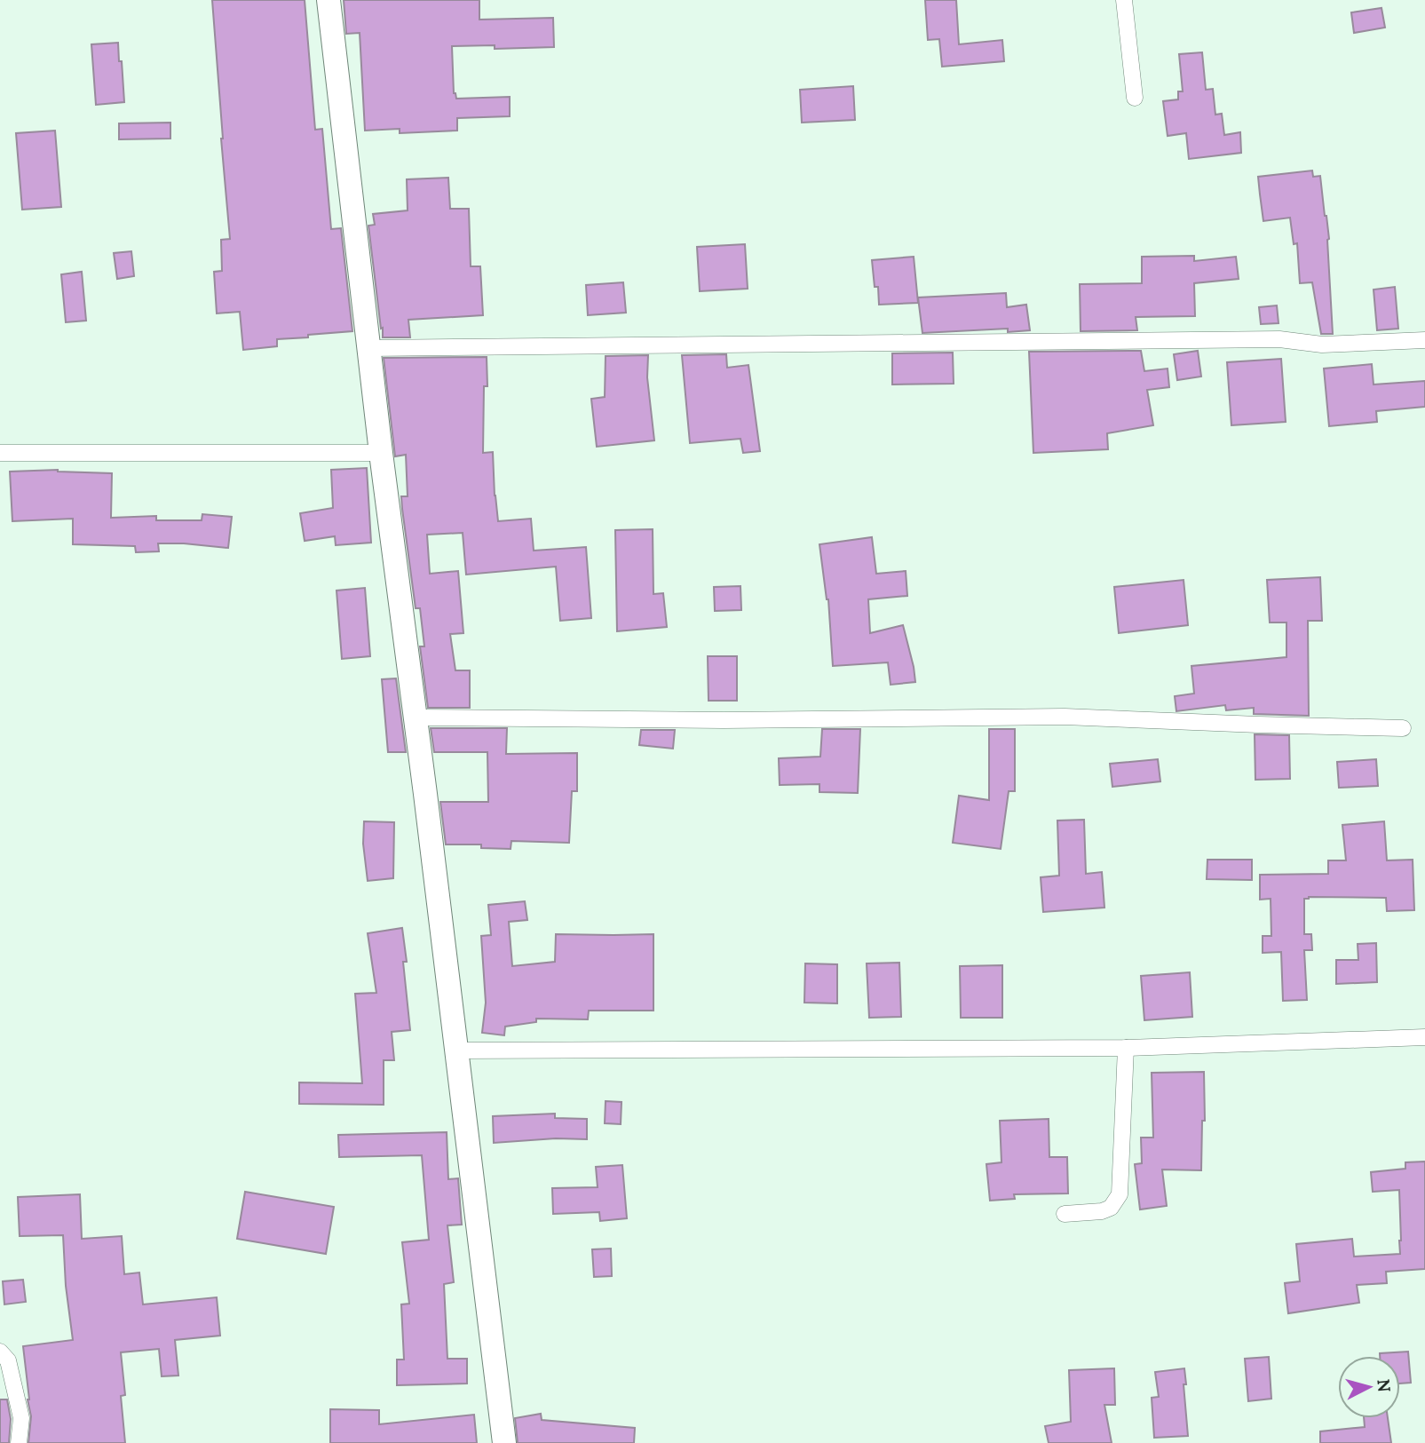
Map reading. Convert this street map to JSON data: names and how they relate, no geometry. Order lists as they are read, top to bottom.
{
  "north": "right"
}
